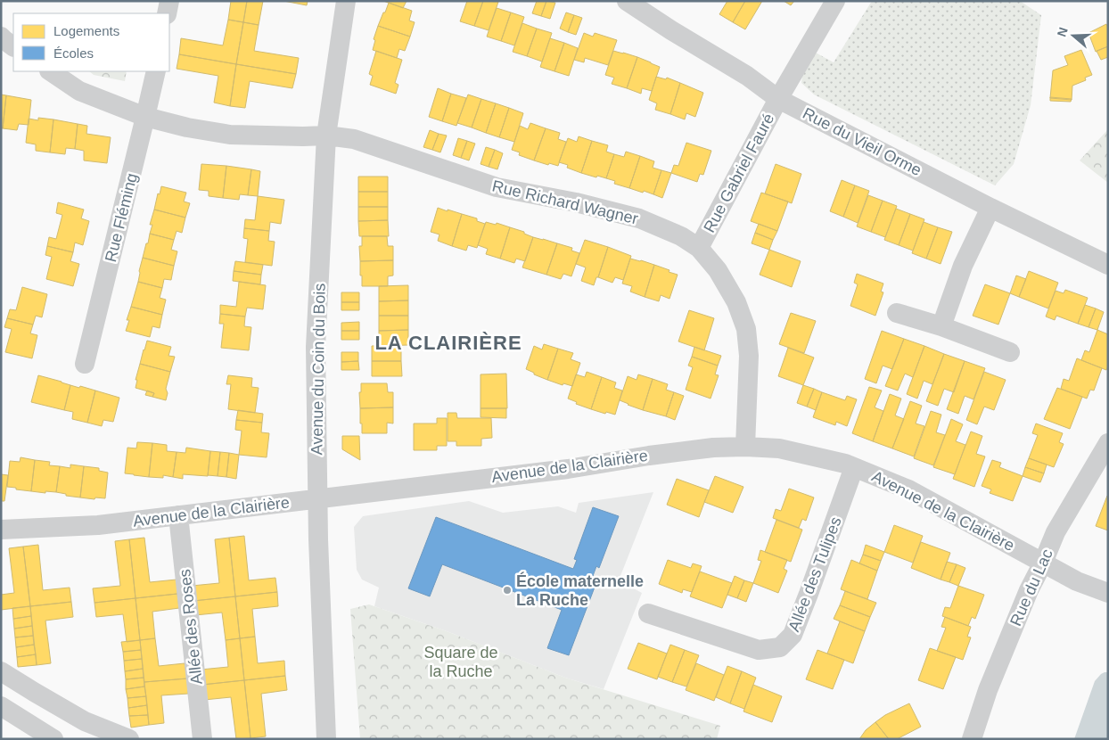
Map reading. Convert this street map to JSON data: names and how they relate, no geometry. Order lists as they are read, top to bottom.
{
  "streets": {
    "street": [
      "Rue du Vieil Orme",
      "Rue Gabriel Fauré",
      "Rue Richard Wagner",
      "Rue Fléming",
      "Avenue du Coin du Bois",
      "Avenue de la Clairière",
      "Allée des Tulipes",
      "Rue du Lac",
      "Allée des Roses"
    ]
  },
  "crossings": [
    ["Rue du Vieil Orme", "Rue Gabriel Fauré"],
    ["Rue Gabriel Fauré", "Rue Richard Wagner"],
    ["Rue Richard Wagner", "Rue Fléming"],
    ["Rue Richard Wagner", "Avenue du Coin du Bois"],
    ["Rue Richard Wagner", "Avenue de la Clairière"],
    ["Avenue du Coin du Bois", "Avenue de la Clairière"],
    ["Avenue de la Clairière", "Allée des Tulipes"],
    ["Avenue de la Clairière", "Rue du Lac"],
    ["Avenue de la Clairière", "Allée des Roses"]
  ],
  "districts": ["LA CLAIRIÈRE"],
  "parks": ["Square de la Ruche"],
  "places": ["École maternelle La Ruche"],
  "legend": ["Logements", "Écoles"],
  "north": "left"
}
